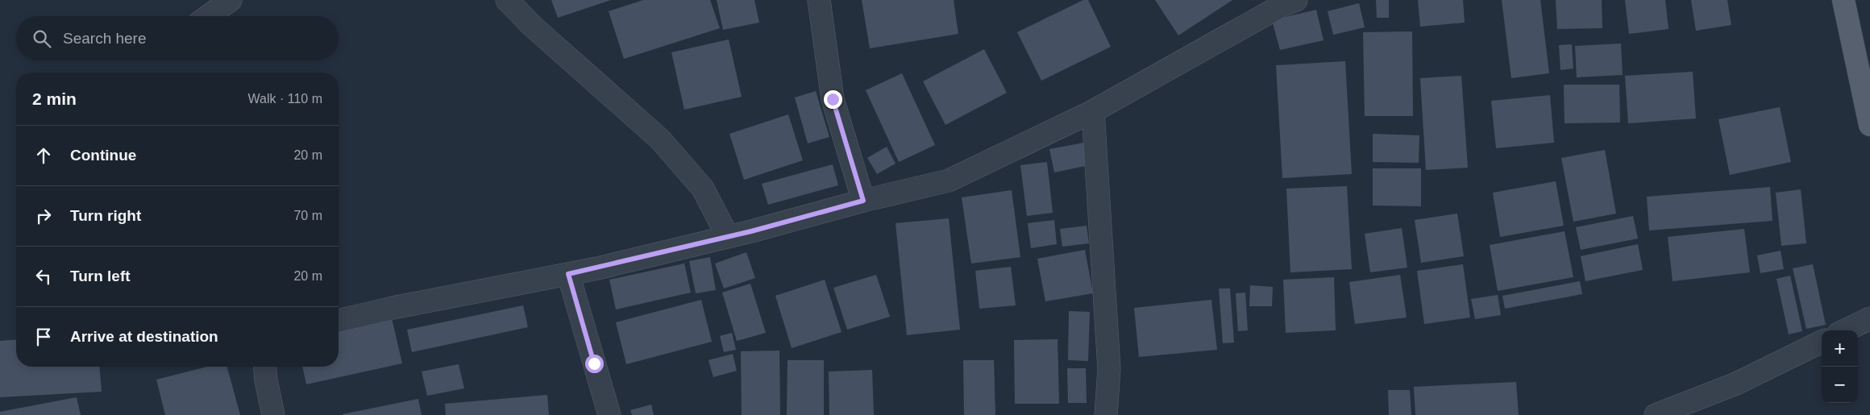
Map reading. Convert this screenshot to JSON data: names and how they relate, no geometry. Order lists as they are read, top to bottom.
{
  "page": {
    "search": "Search here",
    "heading": ["2 min", "Walk · 110 m"],
    "list": [
      ["Continue", "20 m"],
      ["Turn right", "70 m"],
      ["Turn left", "20 m"],
      "Arrive at destination"
    ],
    "map_buttons": ["+", "−"]
  }
}
